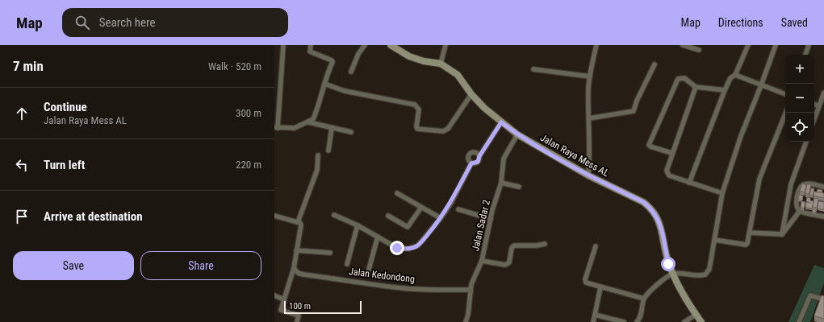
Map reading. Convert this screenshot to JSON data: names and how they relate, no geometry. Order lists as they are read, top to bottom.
{
  "streets": {
    "street": ["Jalan Raya Mess AL", "Jalan Sadar 2", "Jalan Kedondong"]
  },
  "crossings": [
    ["Jalan Raya Mess AL", "Jalan Sadar 2"],
    ["Jalan Sadar 2", "Jalan Kedondong"]
  ],
  "scale_bar": "100 m",
  "page": {
    "header": "Map",
    "search": "Search here",
    "nav": ["Map", "Directions", "Saved"],
    "heading": ["7 min", "Walk · 520 m"],
    "map_buttons": ["+", "−"],
    "list": [
      ["Continue", "Jalan Raya Mess AL", "300 m"],
      ["Turn left", "220 m"],
      "Arrive at destination"
    ],
    "buttons": ["Save", "Share"],
    "scale": "100 m"
  }
}
